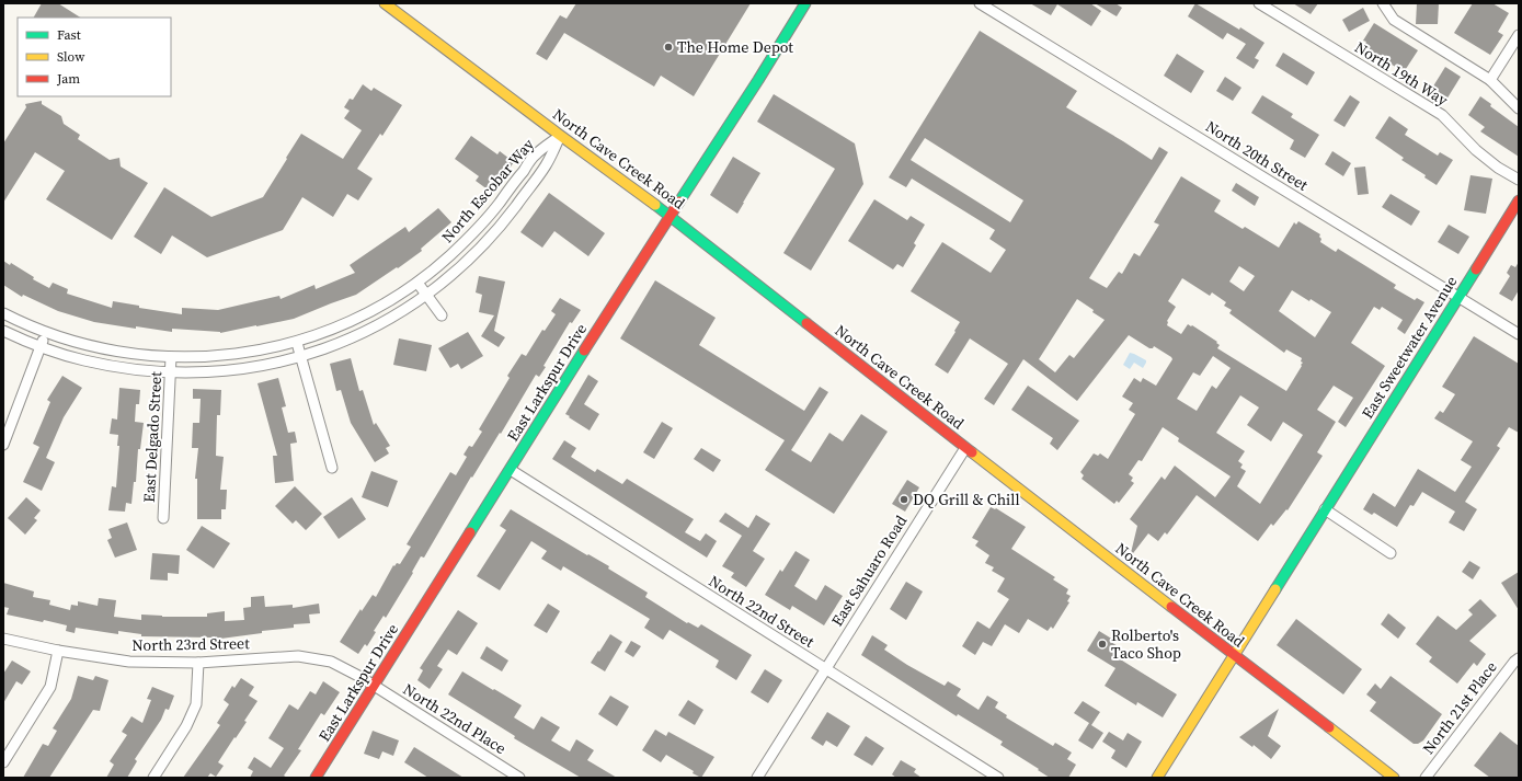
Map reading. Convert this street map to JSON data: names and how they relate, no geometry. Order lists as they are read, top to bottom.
{
  "streets": {
    "street": [
      "North 19th Way",
      "North 20th Street",
      "North Cave Creek Road",
      "North Escobar Way",
      "East Sweetwater Avenue",
      "East Larkspur Drive",
      "East Delgado Street",
      "East Sahuaro Road",
      "North 22nd Street",
      "North 23rd Street",
      "North 21st Place",
      "North 22nd Place"
    ]
  },
  "crossings": [
    ["North 20th Street", "East Sweetwater Avenue"],
    ["North Cave Creek Road", "North Escobar Way"],
    ["North Cave Creek Road", "East Sweetwater Avenue"],
    ["North Cave Creek Road", "East Larkspur Drive"],
    ["North Cave Creek Road", "East Sahuaro Road"],
    ["North Escobar Way", "East Delgado Street"],
    ["East Larkspur Drive", "North 22nd Street"],
    ["East Larkspur Drive", "North 23rd Street"],
    ["East Larkspur Drive", "North 22nd Place"],
    ["East Sahuaro Road", "North 22nd Street"],
    ["North 23rd Street", "North 22nd Place"]
  ],
  "places": ["The Home Depot", "DQ Grill & Chill", "Rolberto's Taco Shop"],
  "legend": ["Fast", "Slow", "Jam"]
}
